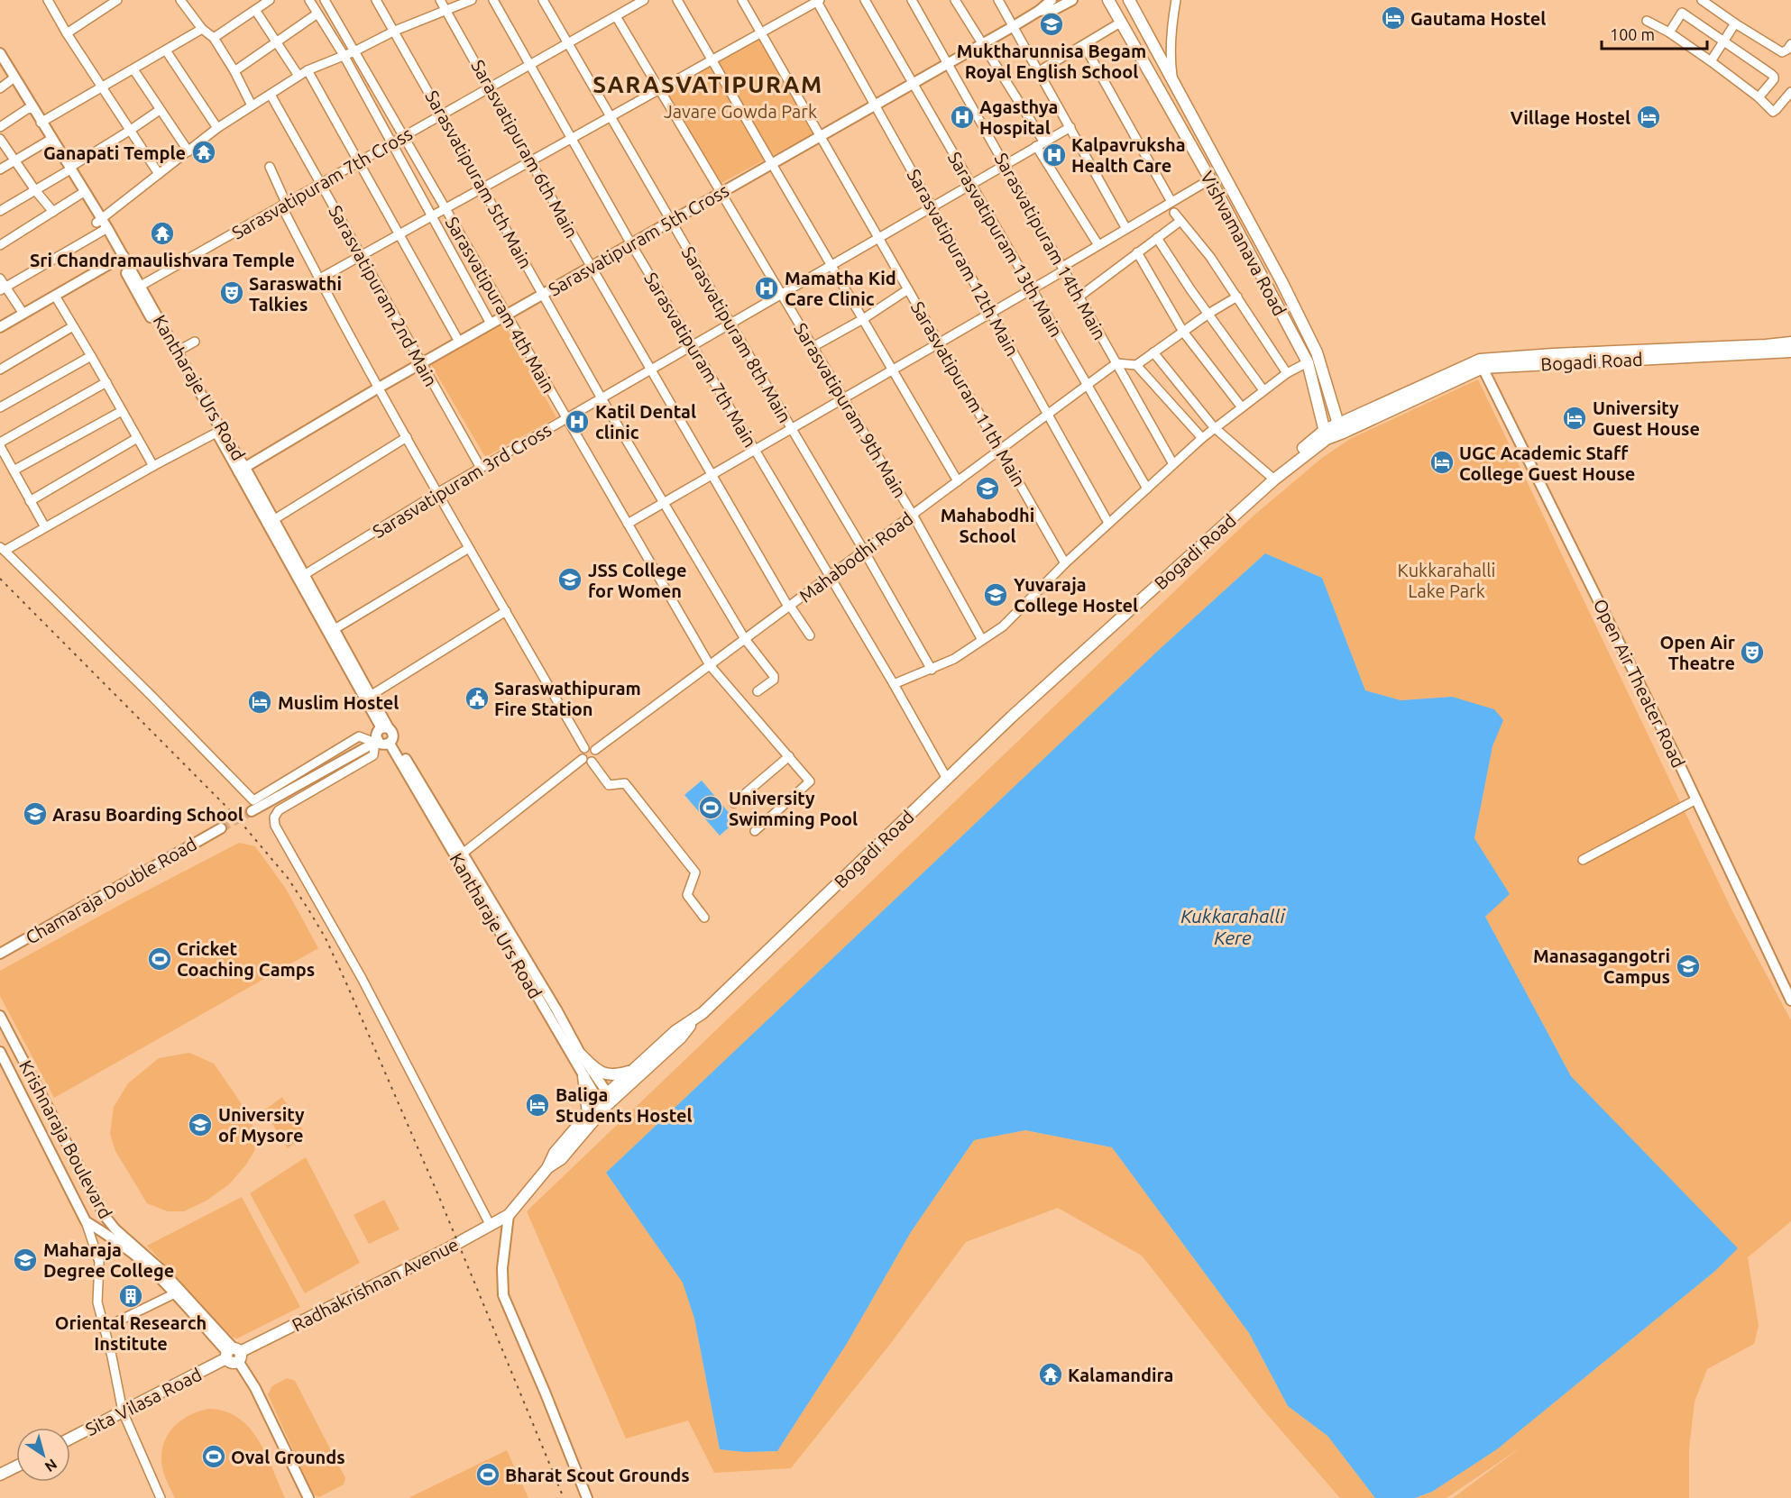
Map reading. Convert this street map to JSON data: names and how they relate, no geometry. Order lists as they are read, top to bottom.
{
  "streets": {
    "main road": [
      "Vishvamanava Road",
      "Bogadi Road",
      "Radhakrishnan Avenue",
      "Sita Vilasa Road"
    ],
    "street": [
      "Sarasvatipuram 6th Main",
      "Sarasvatipuram 5th Main",
      "Sarasvatipuram 7th Cross",
      "Sarasvatipuram 5th Cross",
      "Sarasvatipuram 13th Main",
      "Sarasvatipuram 14th Main",
      "Sarasvatipuram 12th Main",
      "Sarasvatipuram 2nd Main",
      "Sarasvatipuram 4th Main",
      "Sarasvatipuram 8th Main",
      "Sarasvatipuram 7th Main",
      "Kantharaje Urs Road",
      "Sarasvatipuram 11th Main",
      "Sarasvatipuram 9th Main",
      "Sarasvatipuram 3rd Cross",
      "Mahabodhi Road",
      "Open Air Theater Road",
      "Chamaraja Double Road",
      "Krishnaraja Boulevard"
    ]
  },
  "crossings": [
    ["Sarasvatipuram 6th Main", "Sarasvatipuram 7th Cross"],
    ["Sarasvatipuram 6th Main", "Sarasvatipuram 5th Cross"],
    ["Sarasvatipuram 6th Main", "Sarasvatipuram 3rd Cross"],
    ["Sarasvatipuram 6th Main", "Mahabodhi Road"],
    ["Sarasvatipuram 5th Main", "Sarasvatipuram 7th Cross"],
    ["Sarasvatipuram 5th Main", "Sarasvatipuram 5th Cross"],
    ["Sarasvatipuram 5th Main", "Sarasvatipuram 3rd Cross"],
    ["Sarasvatipuram 5th Main", "Mahabodhi Road"],
    ["Sarasvatipuram 7th Cross", "Sarasvatipuram 2nd Main"],
    ["Sarasvatipuram 7th Cross", "Sarasvatipuram 4th Main"],
    ["Sarasvatipuram 7th Cross", "Sarasvatipuram 8th Main"],
    ["Sarasvatipuram 7th Cross", "Sarasvatipuram 7th Main"],
    ["Sarasvatipuram 7th Cross", "Kantharaje Urs Road"],
    ["Sarasvatipuram 7th Cross", "Sarasvatipuram 9th Main"],
    ["Sarasvatipuram 5th Cross", "Sarasvatipuram 13th Main"],
    ["Sarasvatipuram 5th Cross", "Sarasvatipuram 14th Main"],
    ["Sarasvatipuram 5th Cross", "Sarasvatipuram 12th Main"],
    ["Sarasvatipuram 5th Cross", "Sarasvatipuram 2nd Main"],
    ["Sarasvatipuram 5th Cross", "Sarasvatipuram 4th Main"],
    ["Sarasvatipuram 5th Cross", "Sarasvatipuram 8th Main"],
    ["Sarasvatipuram 5th Cross", "Sarasvatipuram 7th Main"],
    ["Sarasvatipuram 5th Cross", "Kantharaje Urs Road"],
    ["Sarasvatipuram 5th Cross", "Sarasvatipuram 11th Main"],
    ["Sarasvatipuram 5th Cross", "Sarasvatipuram 9th Main"],
    ["Vishvamanava Road", "Bogadi Road"],
    ["Sarasvatipuram 13th Main", "Sarasvatipuram 3rd Cross"],
    ["Sarasvatipuram 13th Main", "Mahabodhi Road"],
    ["Sarasvatipuram 14th Main", "Sarasvatipuram 3rd Cross"],
    ["Sarasvatipuram 14th Main", "Mahabodhi Road"],
    ["Sarasvatipuram 12th Main", "Sarasvatipuram 3rd Cross"],
    ["Sarasvatipuram 12th Main", "Mahabodhi Road"],
    ["Sarasvatipuram 2nd Main", "Sarasvatipuram 3rd Cross"],
    ["Sarasvatipuram 4th Main", "Sarasvatipuram 3rd Cross"],
    ["Sarasvatipuram 4th Main", "Mahabodhi Road"],
    ["Sarasvatipuram 8th Main", "Sarasvatipuram 3rd Cross"],
    ["Sarasvatipuram 8th Main", "Mahabodhi Road"],
    ["Sarasvatipuram 7th Main", "Bogadi Road"],
    ["Sarasvatipuram 7th Main", "Sarasvatipuram 3rd Cross"],
    ["Sarasvatipuram 7th Main", "Mahabodhi Road"],
    ["Bogadi Road", "Kantharaje Urs Road"],
    ["Bogadi Road", "Open Air Theater Road"],
    ["Bogadi Road", "Radhakrishnan Avenue"],
    ["Kantharaje Urs Road", "Sarasvatipuram 3rd Cross"],
    ["Sarasvatipuram 11th Main", "Sarasvatipuram 3rd Cross"],
    ["Sarasvatipuram 11th Main", "Mahabodhi Road"],
    ["Sarasvatipuram 9th Main", "Sarasvatipuram 3rd Cross"],
    ["Sarasvatipuram 9th Main", "Mahabodhi Road"],
    ["Krishnaraja Boulevard", "Radhakrishnan Avenue"],
    ["Krishnaraja Boulevard", "Sita Vilasa Road"],
    ["Radhakrishnan Avenue", "Sita Vilasa Road"]
  ],
  "districts": ["SARASVATIPURAM"],
  "water": ["Kukkarahalli Kere"],
  "parks": ["Javare Gowda Park", "Kukkarahalli Lake Park"],
  "places": {
    "hotel": [
      "Gautama Hostel",
      "Village Hostel",
      "University Guest House",
      "UGC Academic Staff College Guest House",
      "Muslim Hostel",
      "Baliga Students Hostel"
    ],
    "school or university": [
      "Muktharunnisa Begam Royal English School",
      "Mahabodhi School",
      "JSS College for Women",
      "Yuvaraja College Hostel",
      "Arasu Boarding School",
      "Manasagangotri Campus",
      "University of Mysore",
      "Maharaja Degree College"
    ],
    "hospital": [
      "Agasthya Hospital",
      "Kalpavruksha Health Care",
      "Mamatha Kid Care Clinic",
      "Katil Dental clinic"
    ],
    "temple": ["Ganapati Temple", "Sri Chandramaulishvara Temple", "Kalamandira"],
    "theatre": ["Saraswathi Talkies", "Open Air Theatre"],
    "public building": ["Saraswathipuram Fire Station"],
    "sports": [
      "University Swimming Pool",
      "Cricket Coaching Camps",
      "Oval Grounds",
      "Bharat Scout Grounds"
    ],
    "building": ["Oriental Research Institute"]
  },
  "scale_bar": "100 m",
  "north": "bottom right"
}
